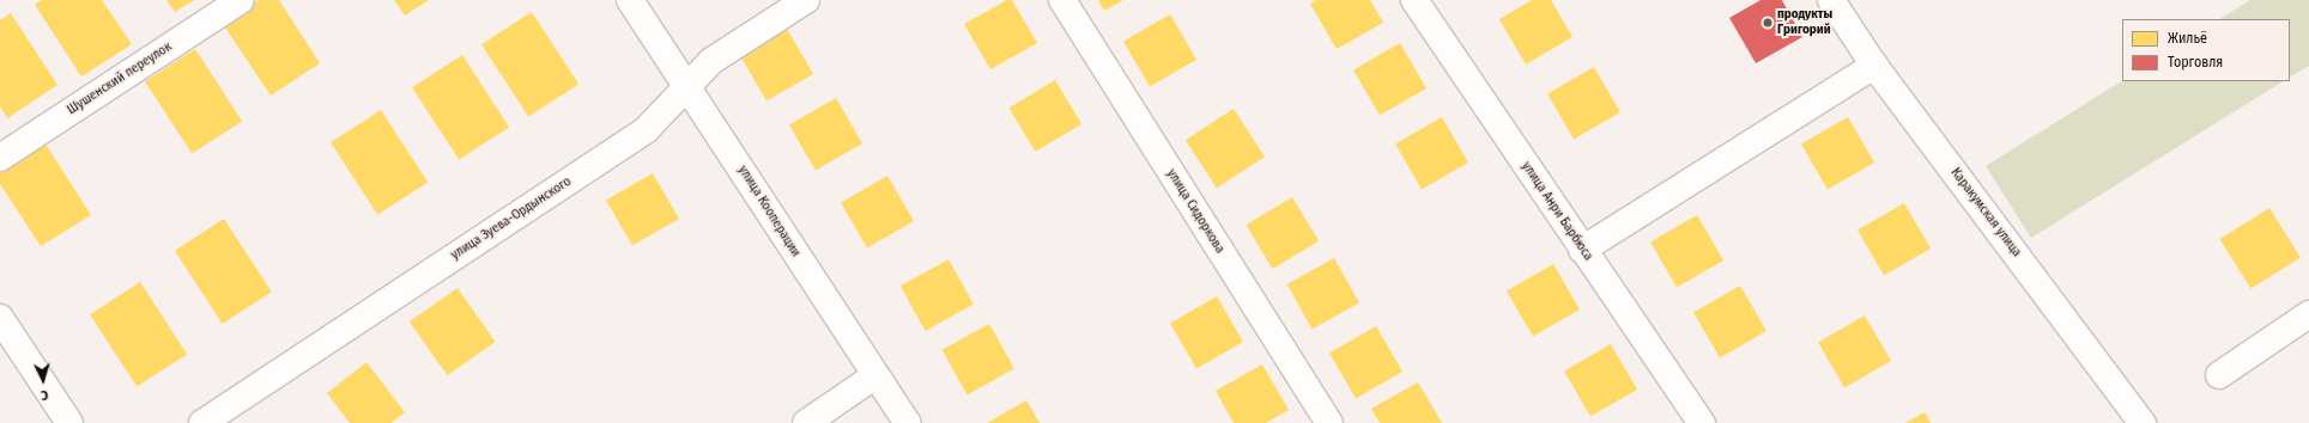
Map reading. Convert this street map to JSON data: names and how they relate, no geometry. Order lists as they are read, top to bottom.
{
  "streets": {
    "street": [
      "Шушенский переулок",
      "улица Кооперации",
      "улица Сидоркова",
      "улица Анри Барбюса",
      "Каракумская улица",
      "улица Зуева-Ордынского"
    ]
  },
  "crossings": [
    ["улица Кооперации", "улица Зуева-Ордынского"]
  ],
  "places": ["продукты Григорий"],
  "legend": ["Жильё", "Торговля"],
  "north": "bottom"
}
